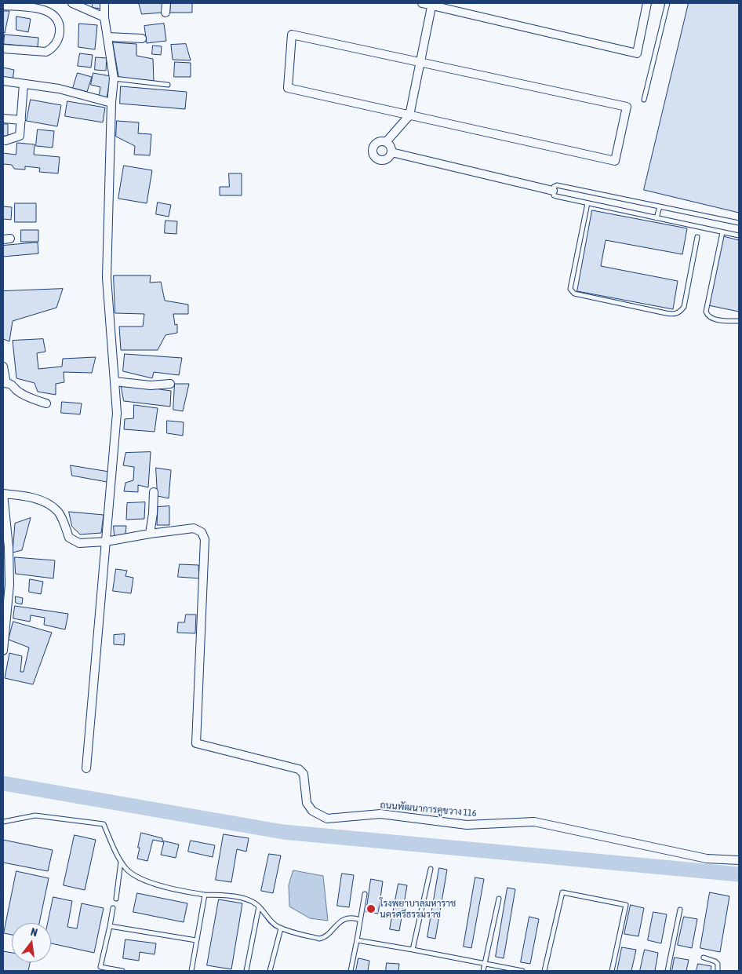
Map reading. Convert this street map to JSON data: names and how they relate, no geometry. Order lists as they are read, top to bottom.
{
  "streets": {
    "street": ["ถนนพัฒนาการคูขวาง 116"]
  },
  "places": ["โรงพยาบาลมหาราช นครศรีธรรมราช"],
  "north": "top"
}
